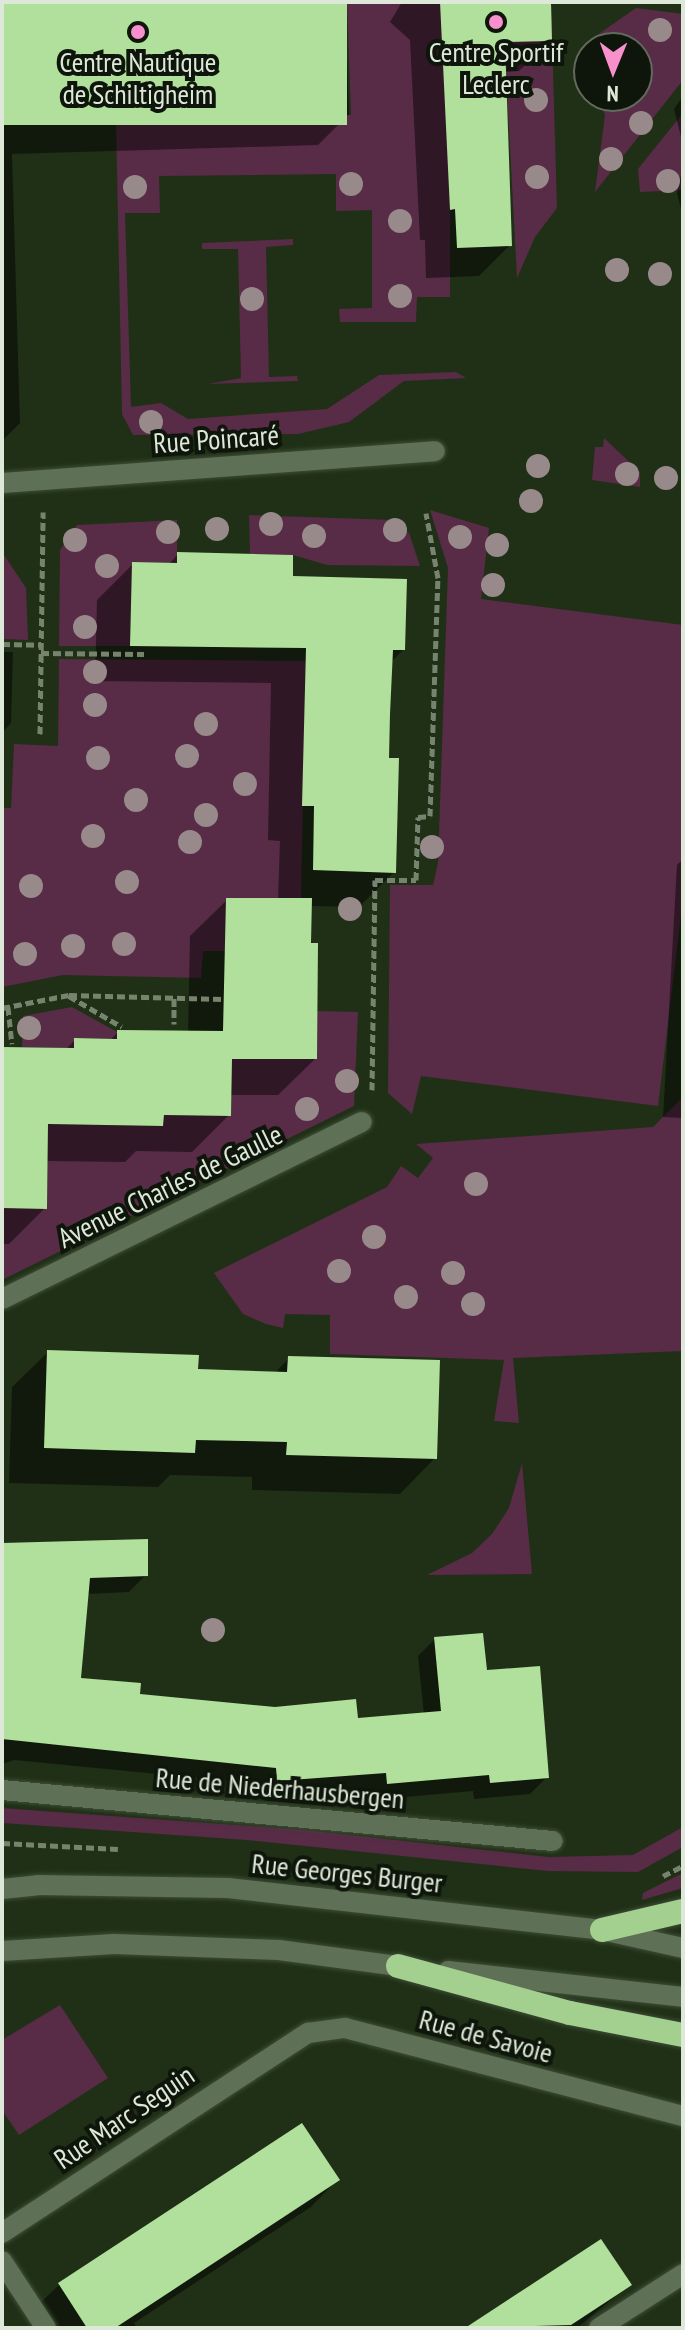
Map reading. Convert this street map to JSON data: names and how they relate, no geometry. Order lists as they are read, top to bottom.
{
  "streets": {
    "street": [
      "Rue Poincaré",
      "Avenue Charles de Gaulle",
      "Rue de Niederhausbergen",
      "Rue Georges Burger",
      "Rue de Savoie",
      "Rue Marc Seguin"
    ]
  },
  "crossings": [
    ["Rue de Savoie", "Rue Marc Seguin"]
  ],
  "places": ["Centre Sportif Leclerc", "Centre Nautique de Schiltigheim"],
  "north": "bottom"
}
